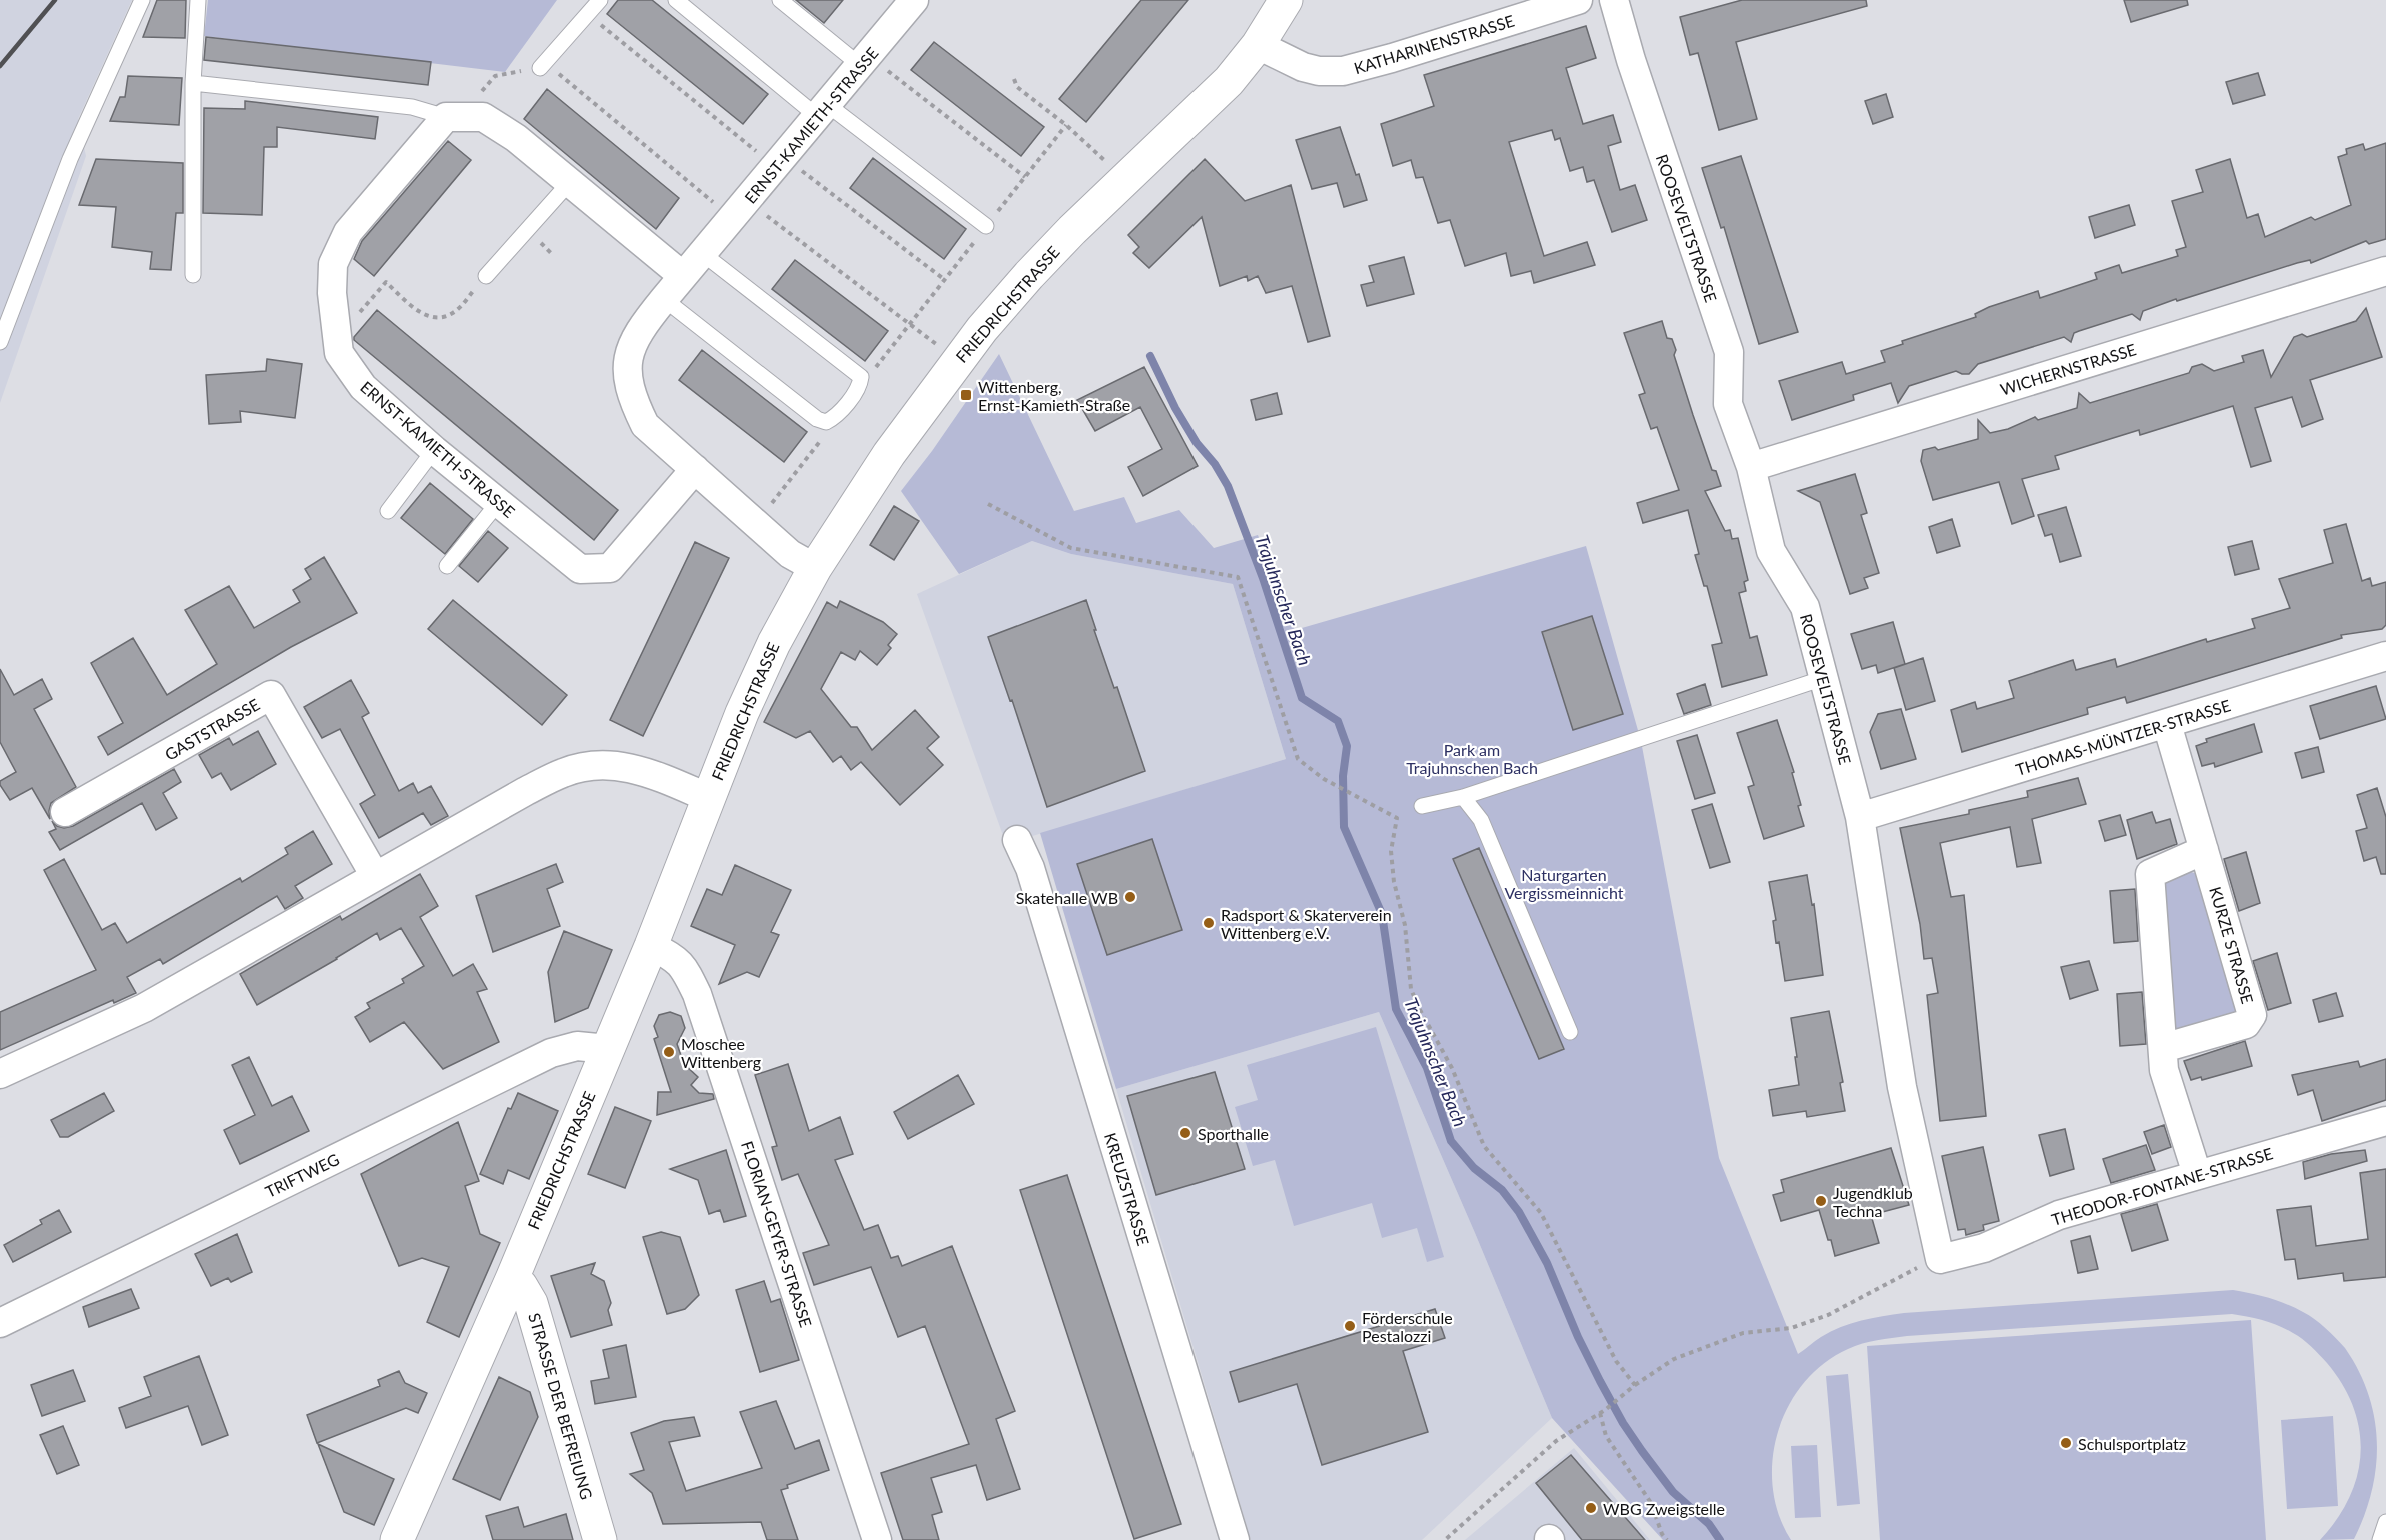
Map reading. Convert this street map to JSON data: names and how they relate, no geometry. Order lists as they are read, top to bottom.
{
  "streets": {
    "street": [
      "KATHARINENSTRASSE",
      "ERNST-KAMIETH-STRASSE",
      "ROOSEVELTSTRASSE",
      "FRIEDRICHSTRASSE",
      "WICHERNSTRASSE",
      "GASTSTRASSE",
      "THOMAS-MÜNTZER-STRASSE",
      "KURZE STRASSE",
      "TRIFTWEG",
      "THEODOR-FONTANE-STRASSE",
      "KREUZSTRASSE",
      "FLORIAN-GEYER-STRASSE",
      "STRASSE DER BEFREIUNG"
    ]
  },
  "crossings": [
    ["KATHARINENSTRASSE", "FRIEDRICHSTRASSE"],
    ["ERNST-KAMIETH-STRASSE", "FRIEDRICHSTRASSE"],
    ["ROOSEVELTSTRASSE", "WICHERNSTRASSE"],
    ["ROOSEVELTSTRASSE", "THOMAS-MÜNTZER-STRASSE"],
    ["ROOSEVELTSTRASSE", "THEODOR-FONTANE-STRASSE"],
    ["FRIEDRICHSTRASSE", "TRIFTWEG"],
    ["FRIEDRICHSTRASSE", "FLORIAN-GEYER-STRASSE"],
    ["FRIEDRICHSTRASSE", "STRASSE DER BEFREIUNG"],
    ["THOMAS-MÜNTZER-STRASSE", "KURZE STRASSE"]
  ],
  "water": ["Trajuhnscher Bach"],
  "parks": ["Park am Trajuhnschen Bach", "Naturgarten Vergissmeinnicht"],
  "places": {
    "transit": ["Wittenberg, Ernst-Kamieth-Straße"],
    "other": [
      "Skatehalle WB",
      "Radsport & Skaterverein Wittenberg e.V.",
      "Moschee Wittenberg",
      "Sporthalle",
      "Jugendklub Techna",
      "Förderschule Pestalozzi",
      "Schulsportplatz",
      "WBG Zweigstelle"
    ]
  }
}
